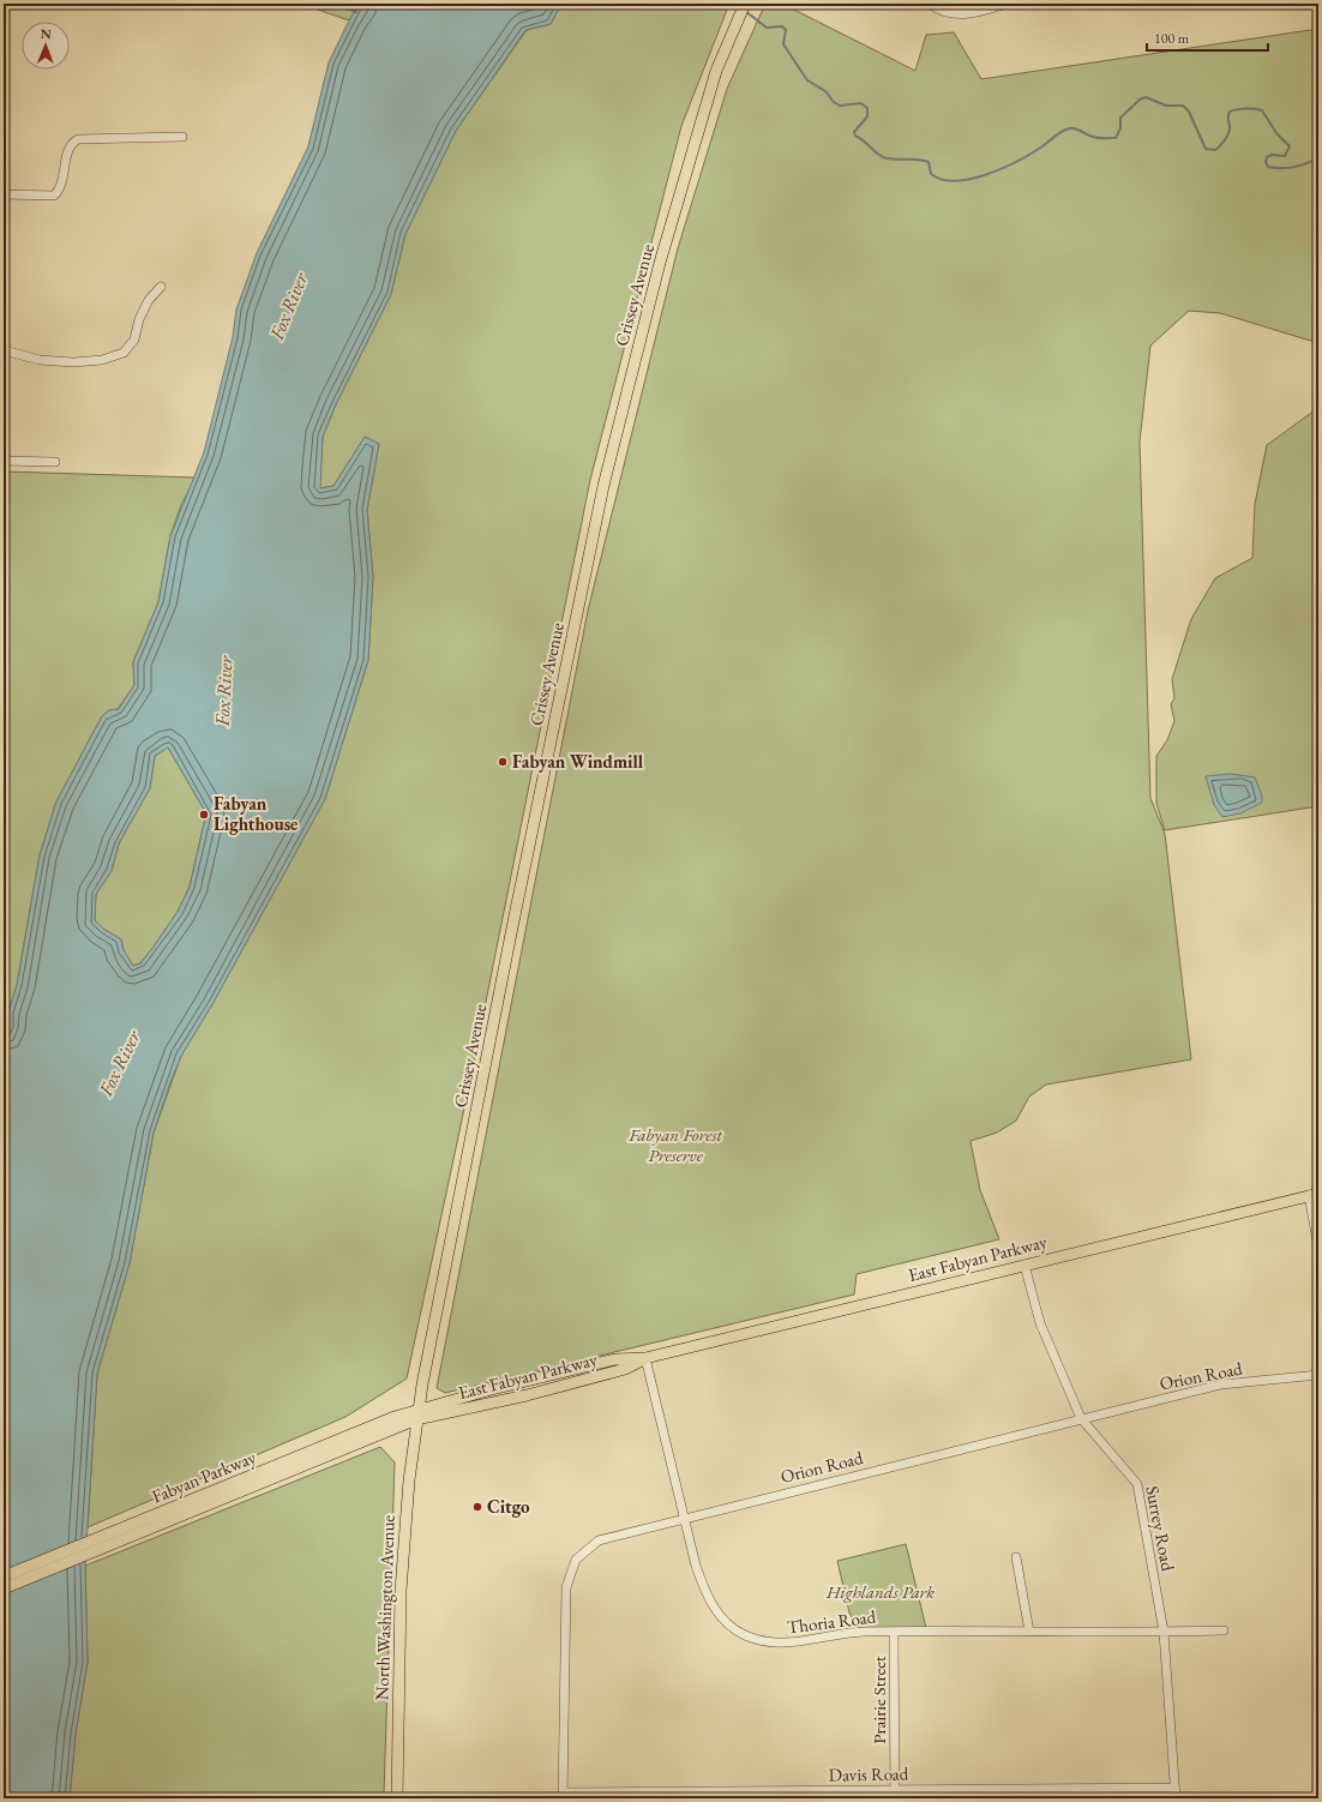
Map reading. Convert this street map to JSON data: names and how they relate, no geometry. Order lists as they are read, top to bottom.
{
  "streets": {
    "main road": [
      "Crissey Avenue",
      "East Fabyan Parkway",
      "Fabyan Parkway",
      "North Washington Avenue"
    ],
    "street": [
      "Orion Road",
      "Surrey Road",
      "Thoria Road",
      "Prairie Street",
      "Davis Road"
    ]
  },
  "crossings": [
    ["Crissey Avenue", "East Fabyan Parkway"],
    ["Crissey Avenue", "Fabyan Parkway"],
    ["Crissey Avenue", "North Washington Avenue"],
    ["East Fabyan Parkway", "Fabyan Parkway"],
    ["East Fabyan Parkway", "Surrey Road"],
    ["East Fabyan Parkway", "North Washington Avenue"],
    ["East Fabyan Parkway", "Thoria Road"],
    ["Orion Road", "Surrey Road"],
    ["Orion Road", "Thoria Road"],
    ["Orion Road", "Davis Road"],
    ["Fabyan Parkway", "North Washington Avenue"],
    ["Surrey Road", "Thoria Road"],
    ["Surrey Road", "Davis Road"],
    ["Thoria Road", "Prairie Street"],
    ["Prairie Street", "Davis Road"]
  ],
  "water": ["Fox River"],
  "parks": ["Fabyan Forest Preserve", "Highlands Park"],
  "places": ["Fabyan Windmill", "Fabyan Lighthouse", "Citgo"],
  "scale_bar": "100 m",
  "north": "top"
}
